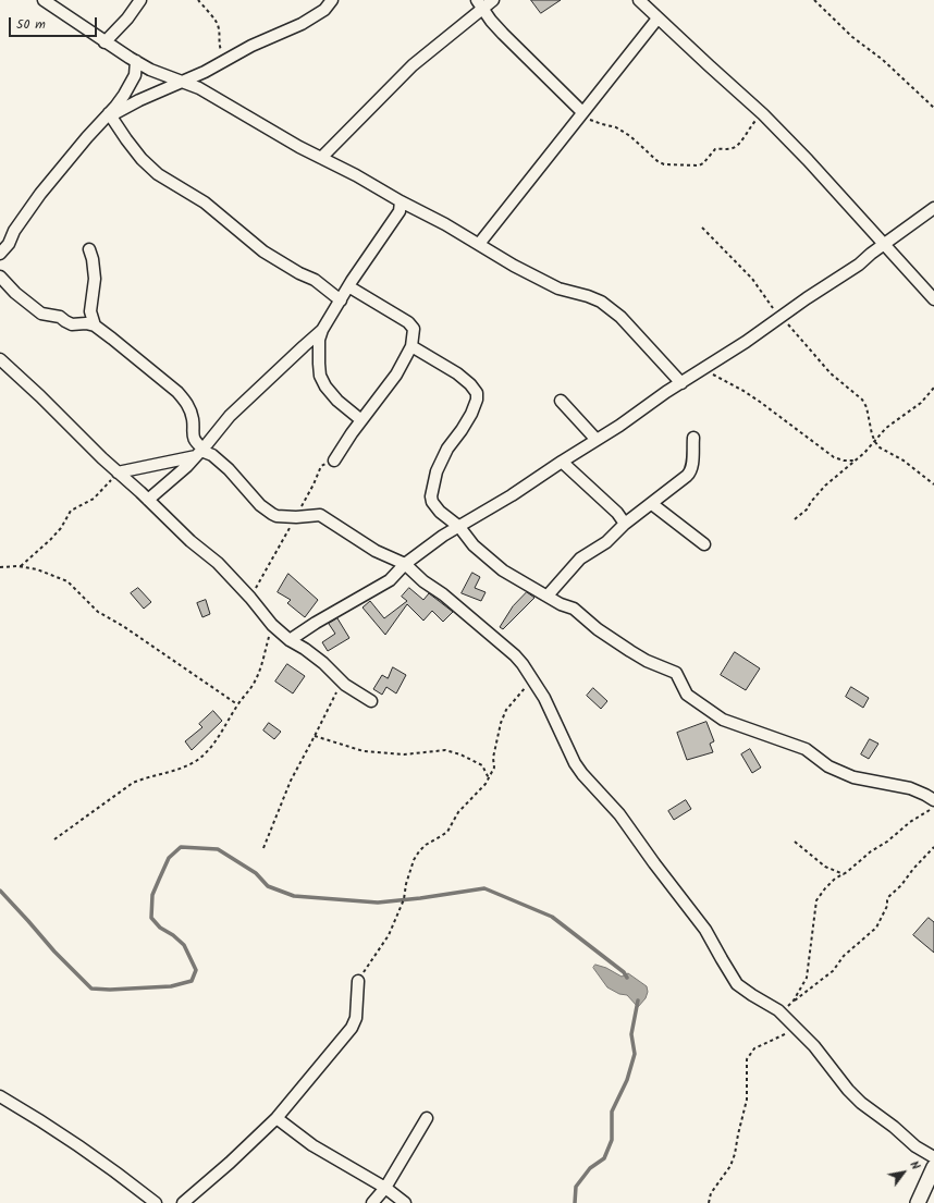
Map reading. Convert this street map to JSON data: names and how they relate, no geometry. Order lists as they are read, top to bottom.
{
  "scale_bar": "50 m",
  "north": "top right"
}
